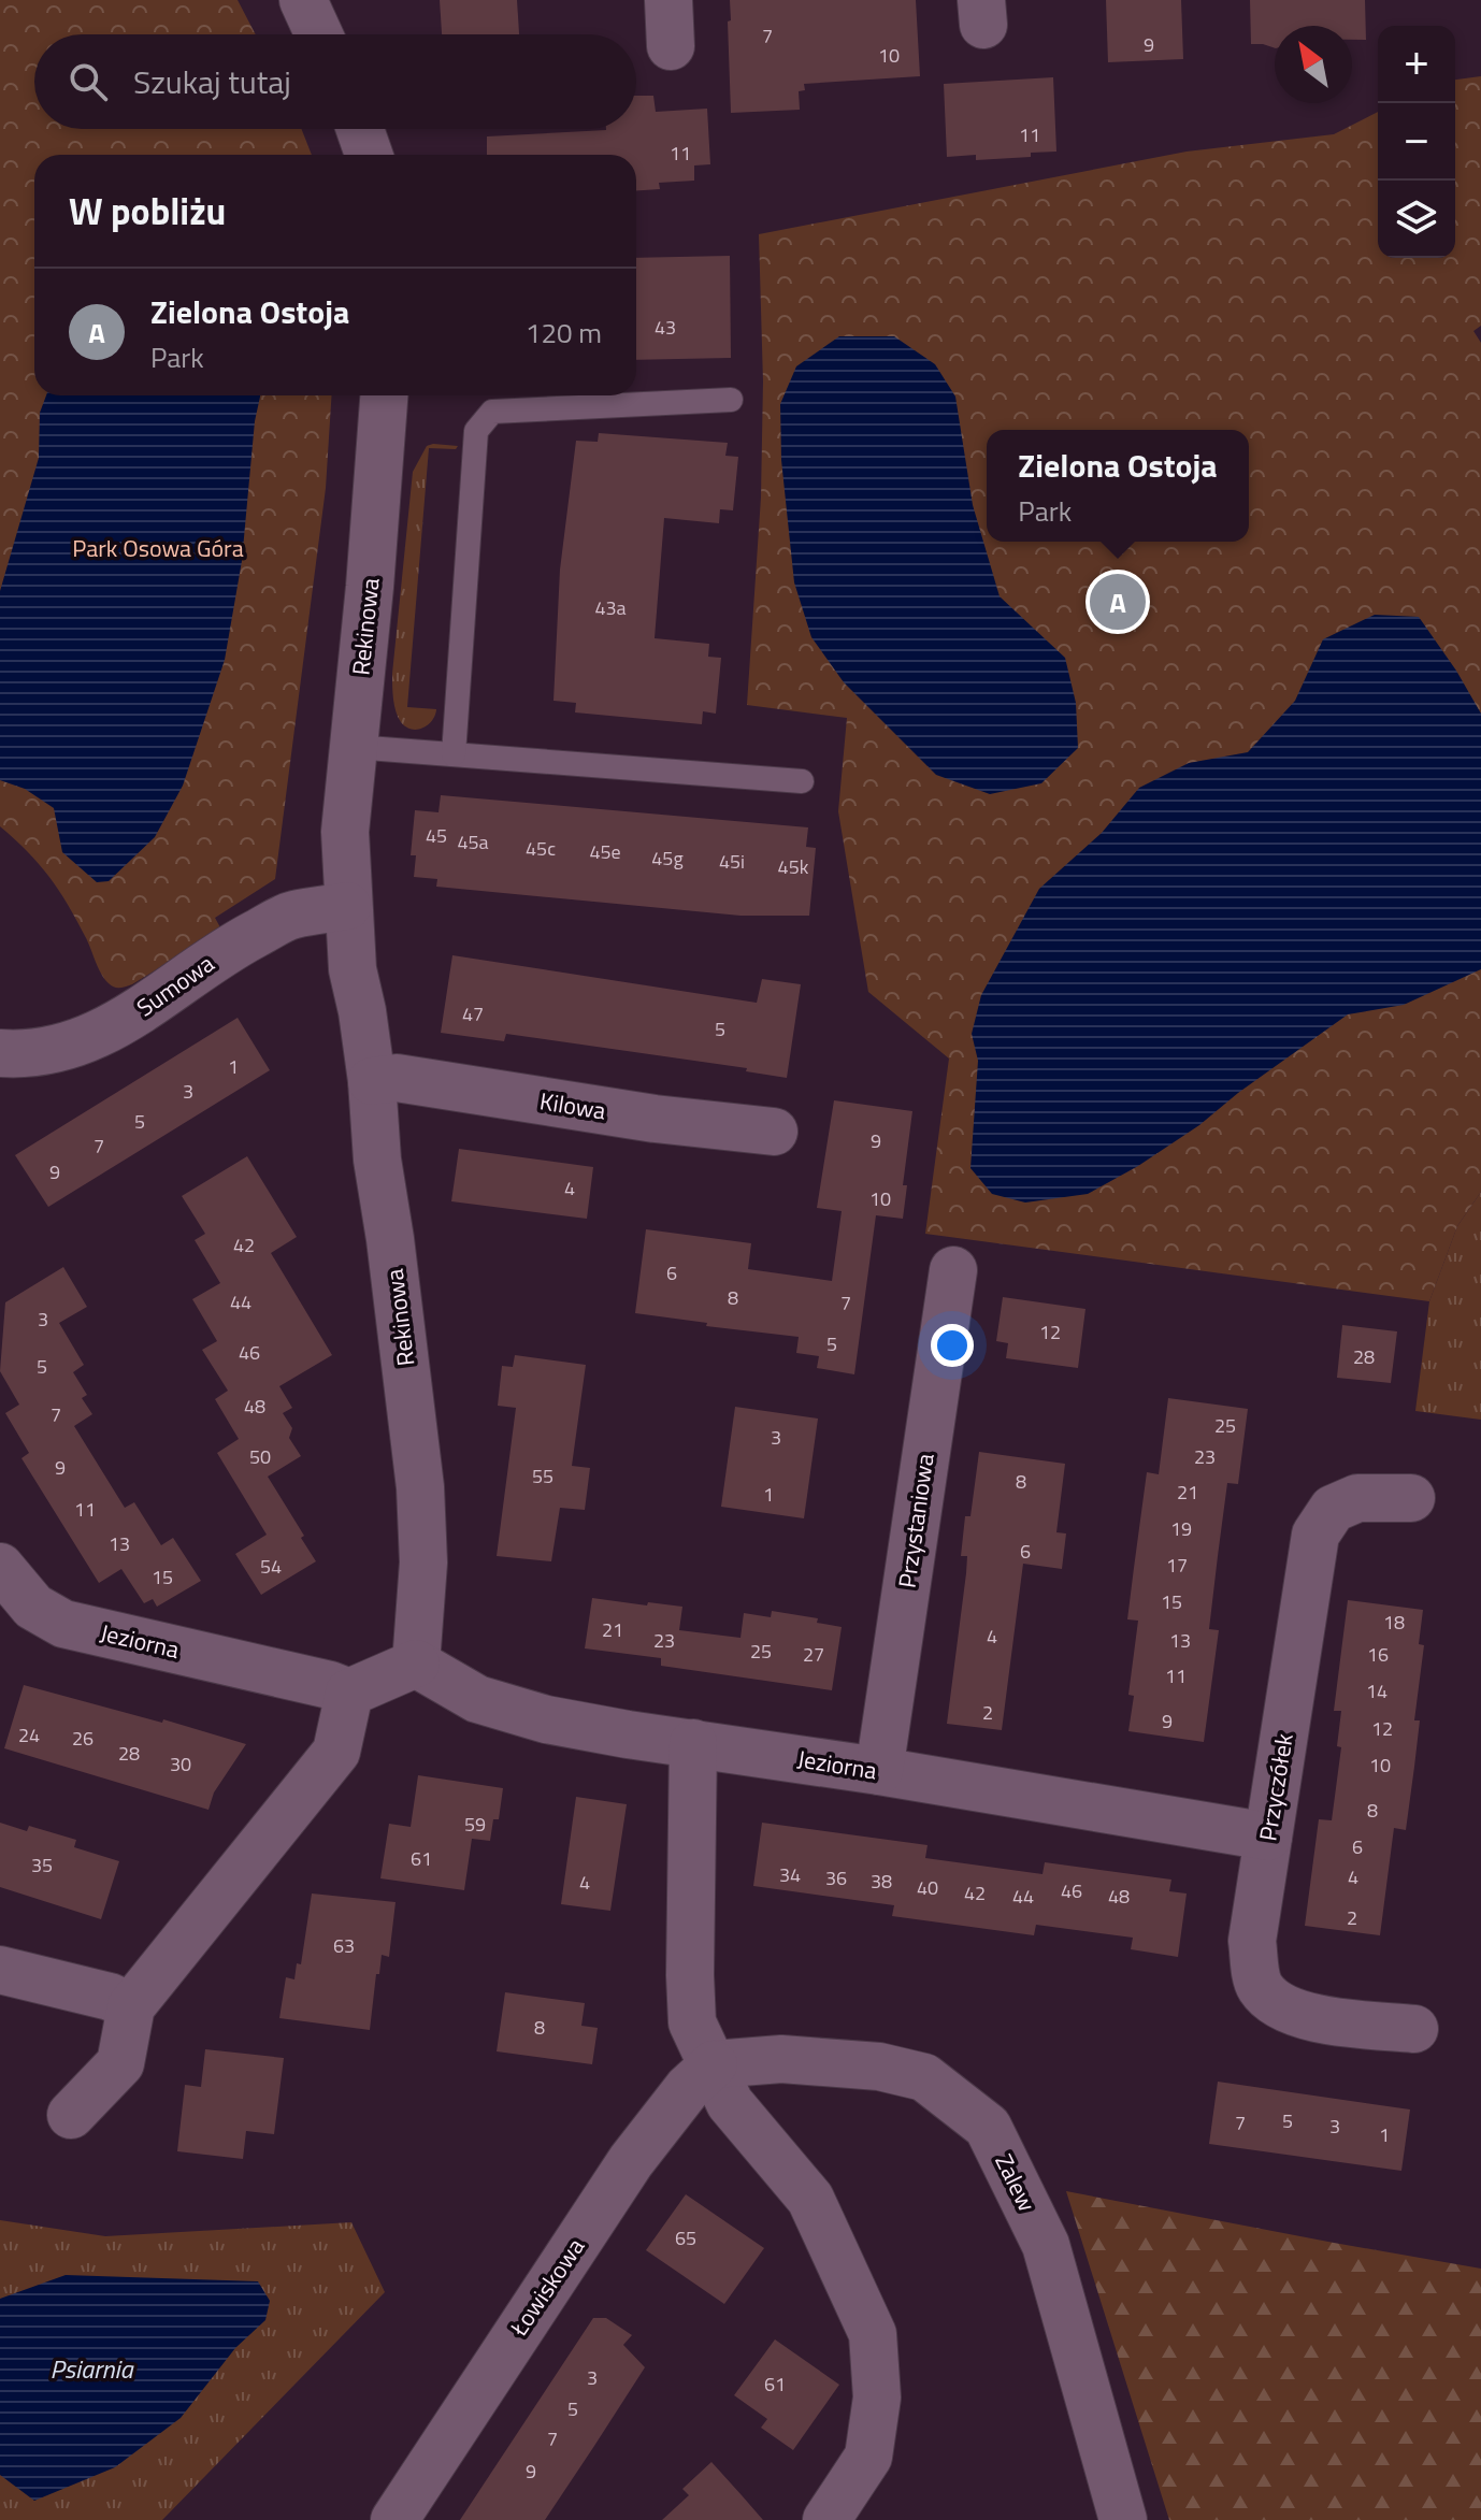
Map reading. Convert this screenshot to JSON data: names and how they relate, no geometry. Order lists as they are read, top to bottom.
{
  "streets": {
    "street": [
      "Rekinowa",
      "Sumowa",
      "Kilowa",
      "Przystaniowa",
      "Jeziorna",
      "Przyczółek",
      "Zalew",
      "Łowiskowa"
    ]
  },
  "crossings": [
    ["Rekinowa", "Sumowa"],
    ["Rekinowa", "Kilowa"],
    ["Rekinowa", "Jeziorna"],
    ["Przystaniowa", "Jeziorna"],
    ["Jeziorna", "Przyczółek"],
    ["Zalew", "Łowiskowa"]
  ],
  "water": ["Psiarnia"],
  "parks": ["Park Osowa Góra"],
  "house_numbers": [
    "7",
    "9",
    "10",
    "11",
    "11",
    "43",
    "43a",
    "45",
    "45a",
    "45c",
    "45e",
    "45g",
    "45i",
    "45k",
    "47",
    "5",
    "1",
    "3",
    "5",
    "9",
    "7",
    "9",
    "4",
    "10",
    "42",
    "6",
    "8",
    "44",
    "7",
    "3",
    "12",
    "5",
    "46",
    "28",
    "5",
    "48",
    "7",
    "25",
    "3",
    "50",
    "23",
    "9",
    "55",
    "8",
    "21",
    "1",
    "11",
    "19",
    "13",
    "6",
    "17",
    "54",
    "15",
    "15",
    "18",
    "21",
    "4",
    "23",
    "13",
    "25",
    "27",
    "16",
    "11",
    "14",
    "2",
    "9",
    "12",
    "24",
    "26",
    "28",
    "30",
    "10",
    "8",
    "59",
    "6",
    "61",
    "35",
    "34",
    "4",
    "36",
    "38",
    "4",
    "40",
    "46",
    "42",
    "44",
    "48",
    "2",
    "63",
    "8",
    "5",
    "7",
    "3",
    "1",
    "65",
    "3",
    "61",
    "5",
    "7",
    "9"
  ],
  "north": "top left",
  "page": {
    "map_buttons": ["+", "−"],
    "search": "Szukaj tutaj",
    "heading": "W pobliżu",
    "list": [
      {
        "mark": "A",
        "name": "Zielona Ostoja",
        "note": "Park",
        "value": "120 m"
      }
    ],
    "popup": ["Zielona Ostoja", "Park"],
    "pins": "A"
  }
}
